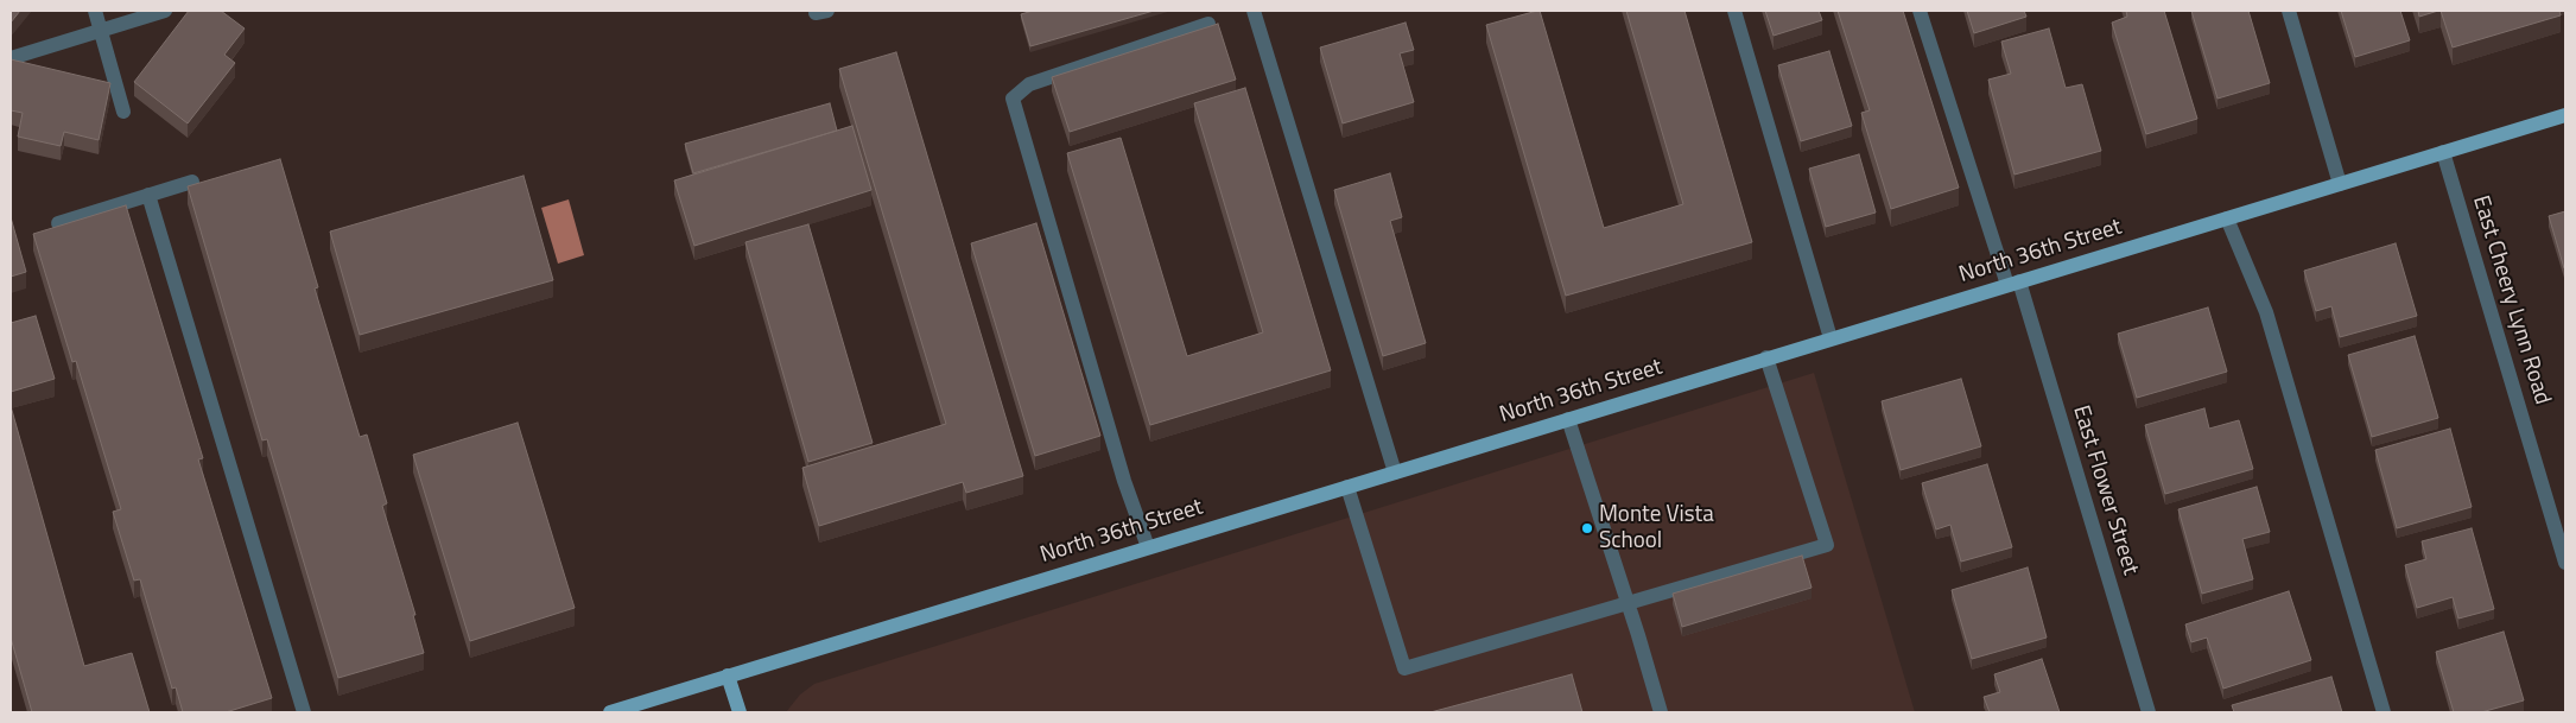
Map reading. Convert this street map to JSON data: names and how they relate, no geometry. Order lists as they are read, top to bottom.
{
  "streets": {
    "main road": ["North 36th Street"],
    "street": ["East Cheery Lynn Road", "East Flower Street"]
  },
  "crossings": [
    ["North 36th Street", "East Cheery Lynn Road"],
    ["North 36th Street", "East Flower Street"]
  ],
  "places": ["Monte Vista School"]
}
